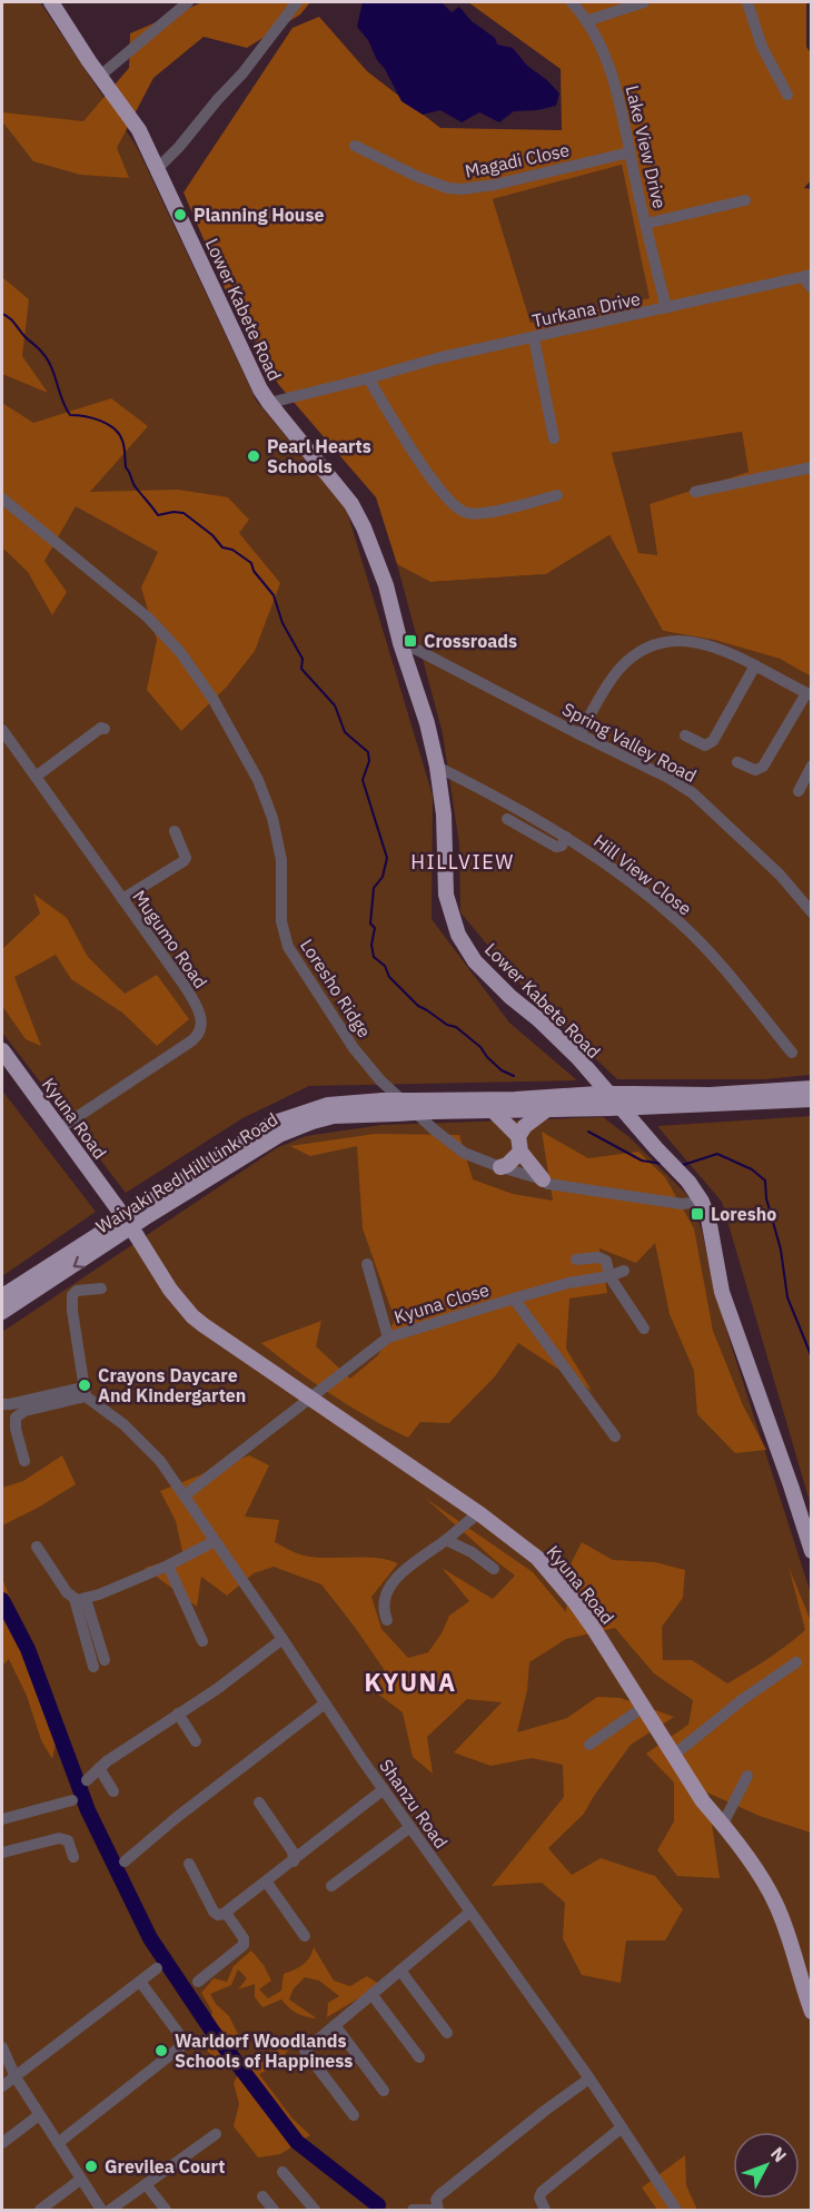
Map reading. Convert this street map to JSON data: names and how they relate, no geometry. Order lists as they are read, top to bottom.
{
  "streets": {
    "main road": ["Lower Kabete Road", "Kyuna Road", "Waiyaki Red Hill Link Road"],
    "street": [
      "Lake View Drive",
      "Magadi Close",
      "Turkana Drive",
      "Spring Valley Road",
      "Hill View Close",
      "Mugumo Road",
      "Loresho Ridge",
      "Kyuna Close",
      "Shanzu Road"
    ]
  },
  "crossings": [
    ["Lake View Drive", "Magadi Close"],
    ["Lake View Drive", "Turkana Drive"],
    ["Lower Kabete Road", "Turkana Drive"],
    ["Lower Kabete Road", "Spring Valley Road"],
    ["Lower Kabete Road", "Hill View Close"],
    ["Lower Kabete Road", "Loresho Ridge"],
    ["Mugumo Road", "Kyuna Road"],
    ["Kyuna Road", "Kyuna Close"]
  ],
  "districts": ["HILLVIEW", "KYUNA"],
  "places": {
    "other": [
      "Planning House",
      "Pearl Hearts Schools",
      "Crayons Daycare And Kindergarten",
      "Warldorf Woodlands Schools of Happiness",
      "Grevilea Court"
    ],
    "transit": ["Crossroads", "Loresho"]
  },
  "north": "top right"
}
